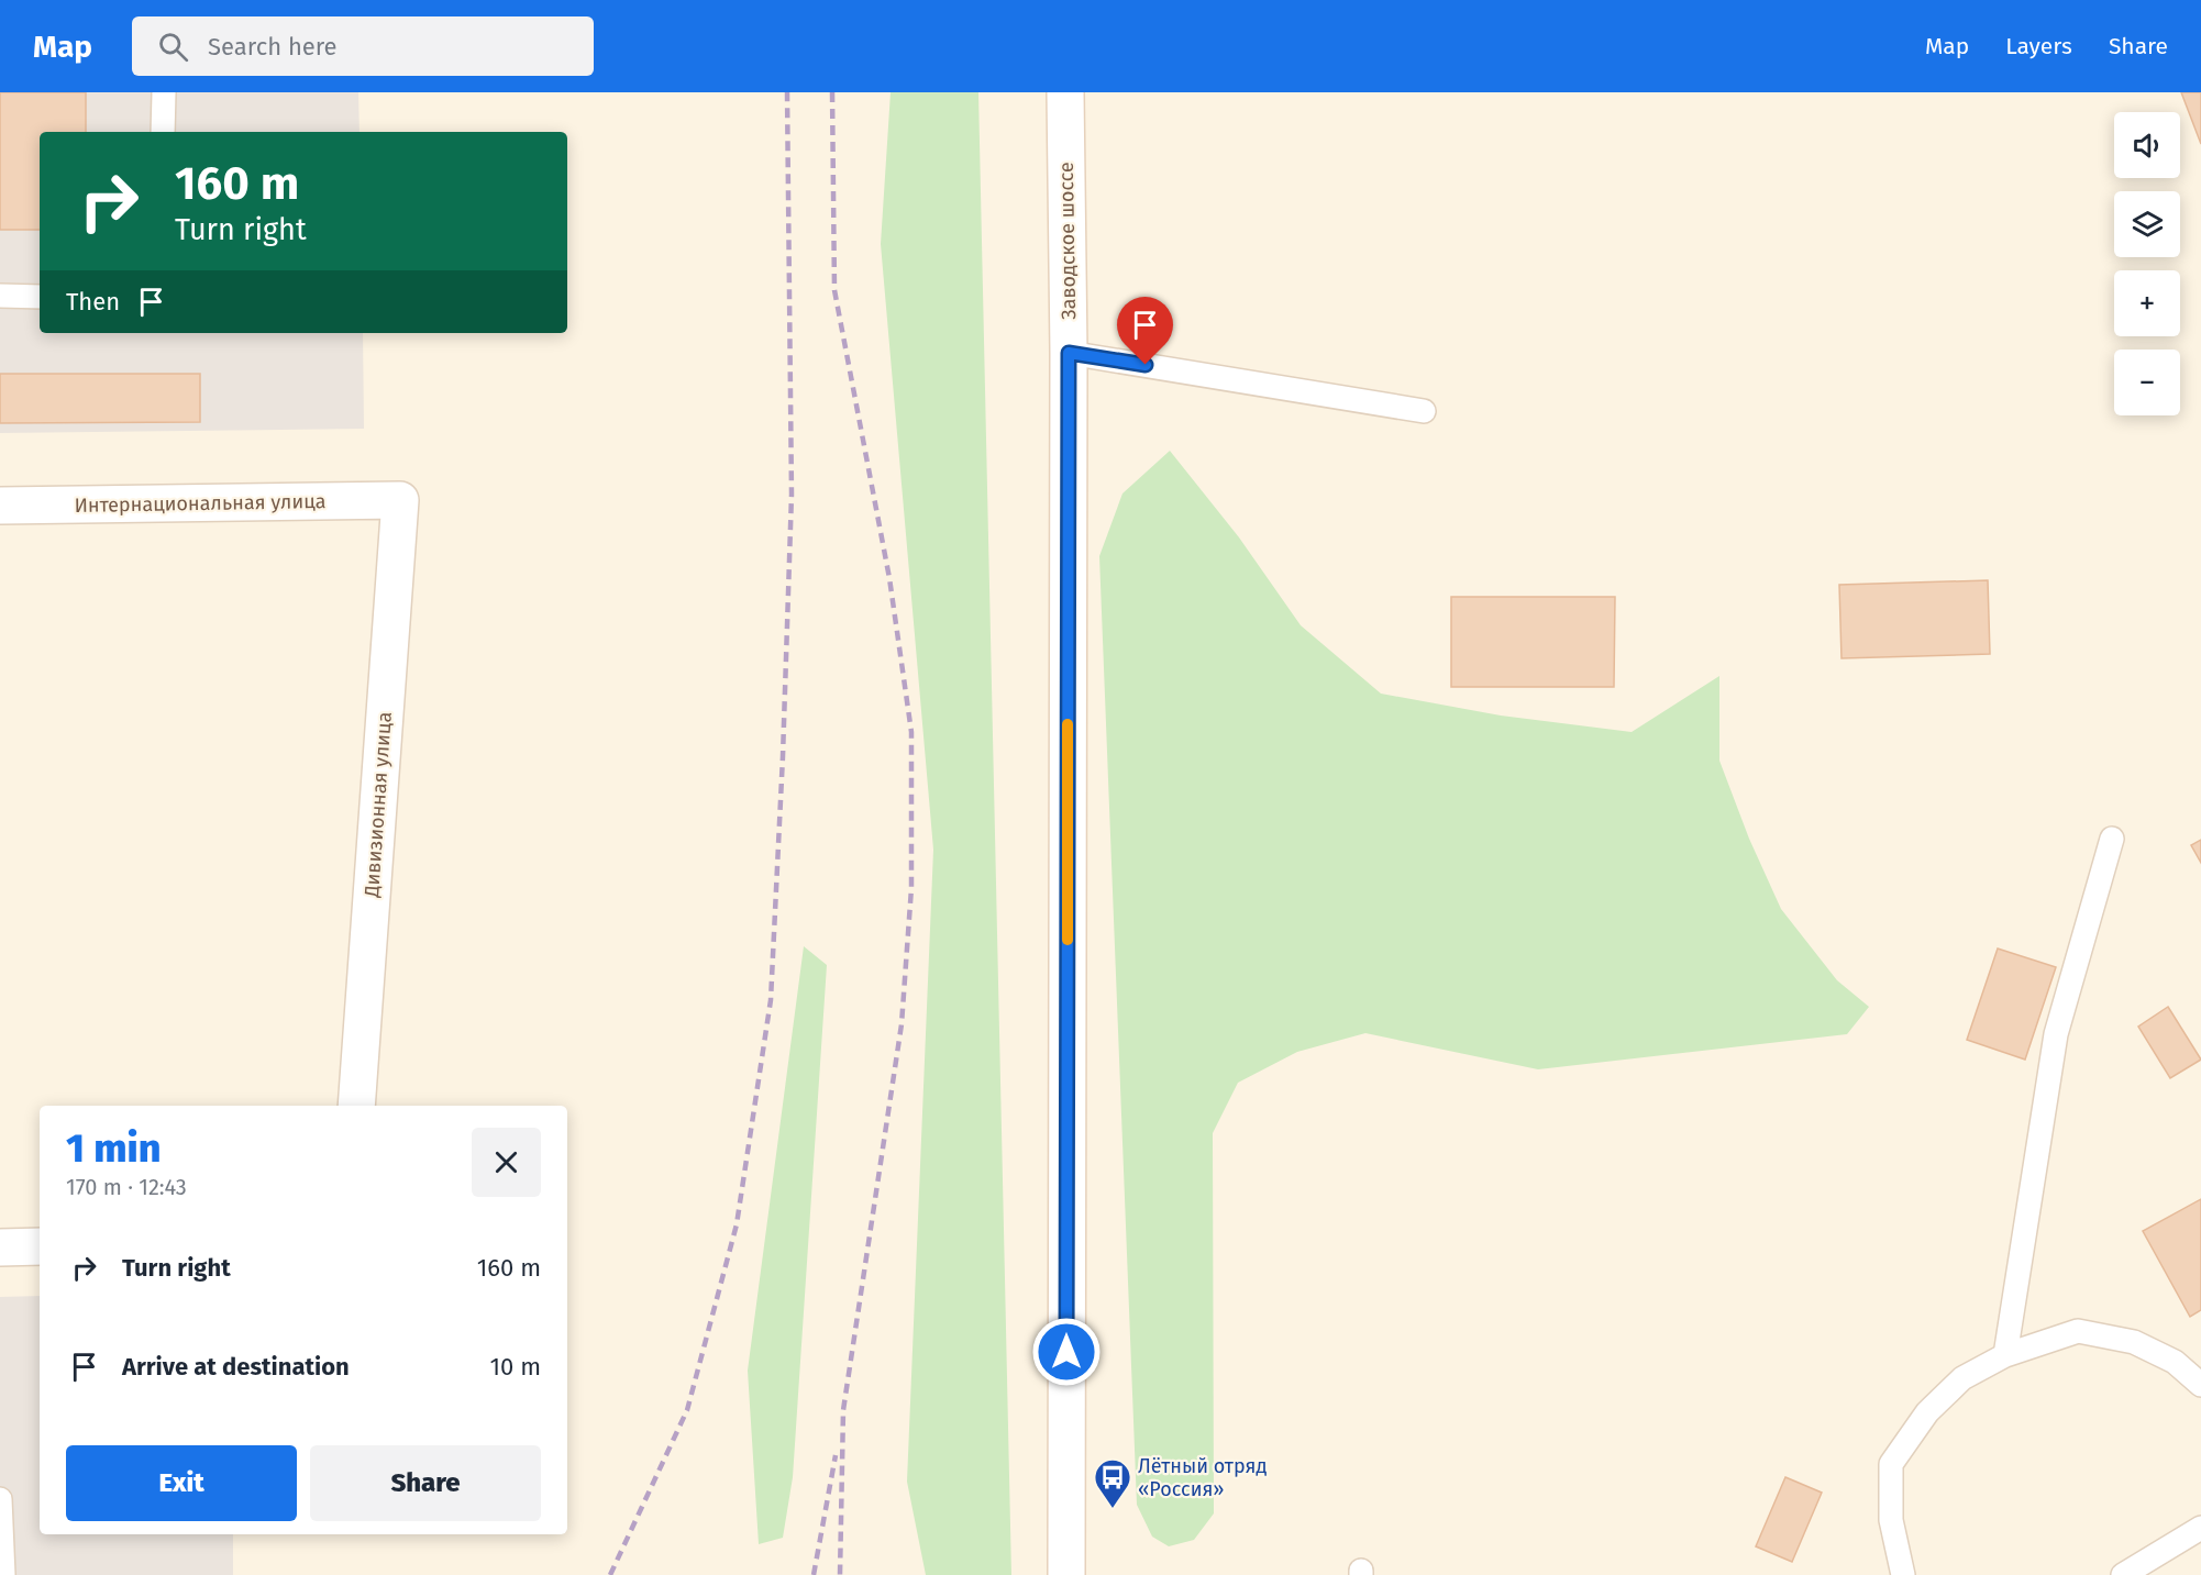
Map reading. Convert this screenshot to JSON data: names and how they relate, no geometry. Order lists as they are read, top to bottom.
{
  "streets": {
    "street": ["Заводское шоссе", "Интернациональная улица", "Дивизионная улица"]
  },
  "crossings": [
    ["Интернациональная улица", "Дивизионная улица"]
  ],
  "places": {
    "bus stop": ["Лётный отряд «Россия»"]
  },
  "page": {
    "header": "Map",
    "search": "Search here",
    "nav": ["Map", "Layers", "Share"],
    "map_buttons": ["+", "−"],
    "turn": ["160 m", "Turn right"],
    "then": "Then",
    "heading": ["1 min", "170 m · 12:43"],
    "list": [
      {
        "name": "Turn right",
        "value": "160 m"
      },
      {
        "name": "Arrive at destination",
        "value": "10 m"
      }
    ],
    "buttons": ["Exit", "Share"]
  }
}
